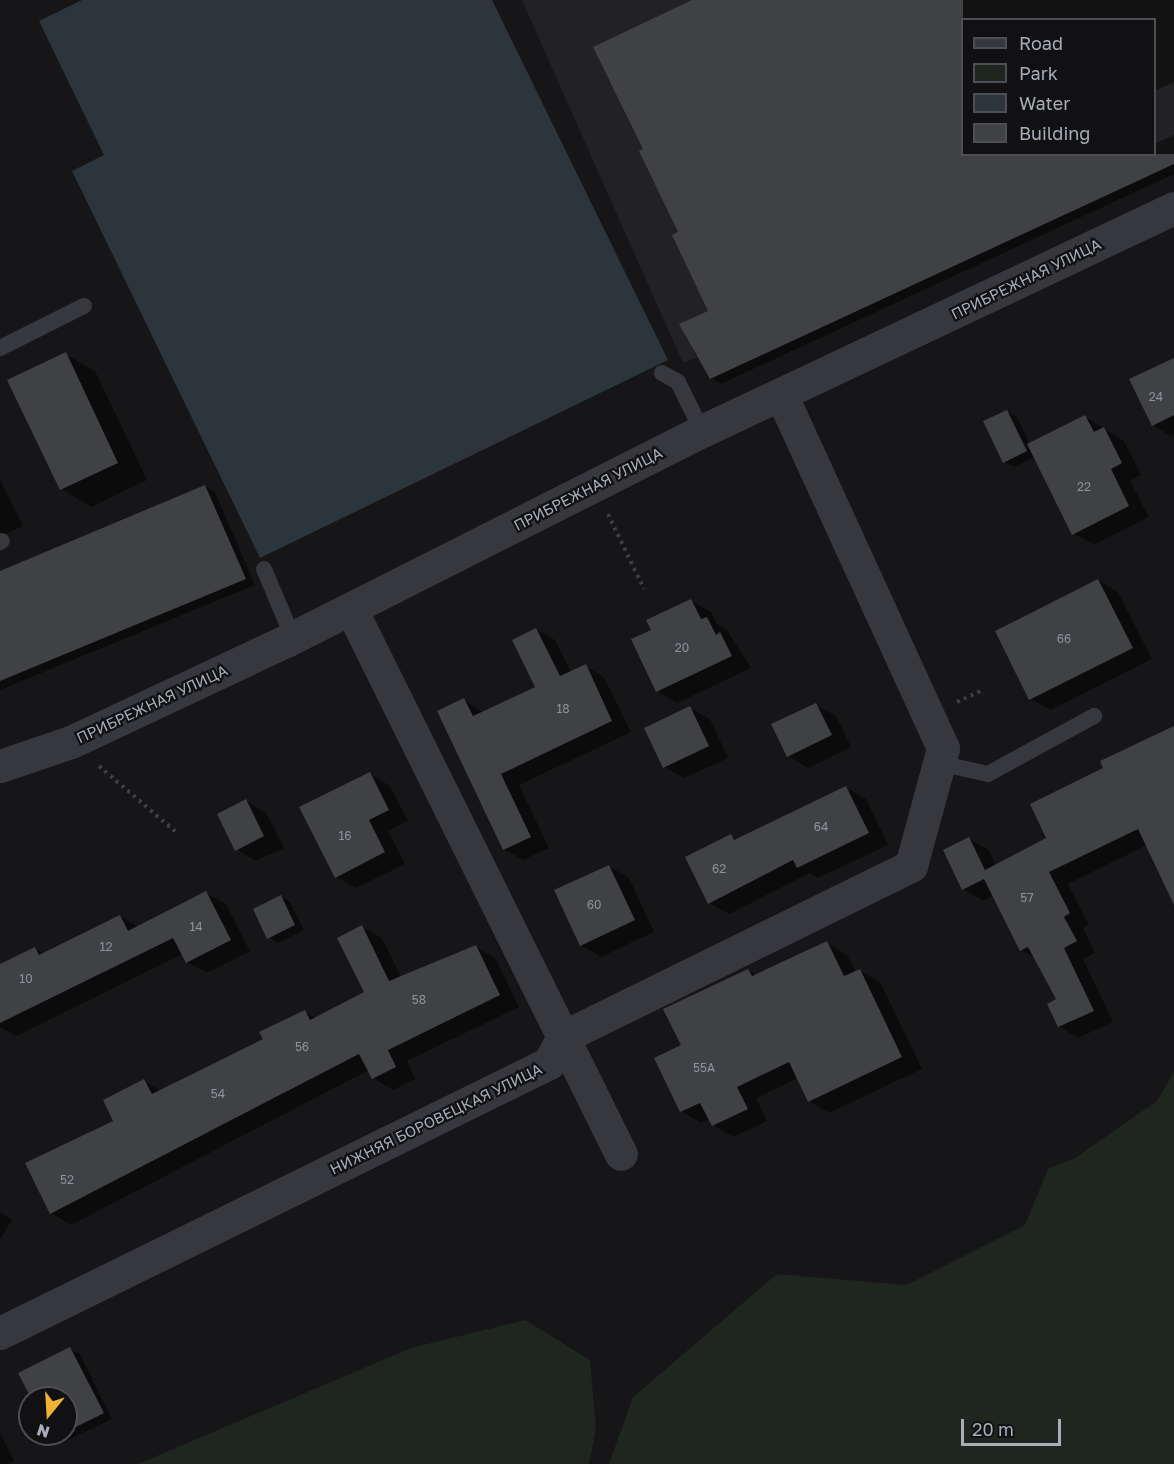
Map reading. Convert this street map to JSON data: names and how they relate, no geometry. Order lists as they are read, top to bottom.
{
  "streets": {
    "street": ["ПРИБРЕЖНАЯ УЛИЦА", "НИЖНЯЯ БОРОВЕЦКАЯ УЛИЦА"]
  },
  "house_numbers": [
    "24",
    "22",
    "66",
    "20",
    "18",
    "64",
    "16",
    "62",
    "57",
    "60",
    "14",
    "12",
    "10",
    "58",
    "56",
    "55А",
    "54",
    "52"
  ],
  "legend": [
    "Road",
    "Park",
    "Water",
    "Building"
  ],
  "scale_bar": "20 m",
  "north": "bottom"
}
